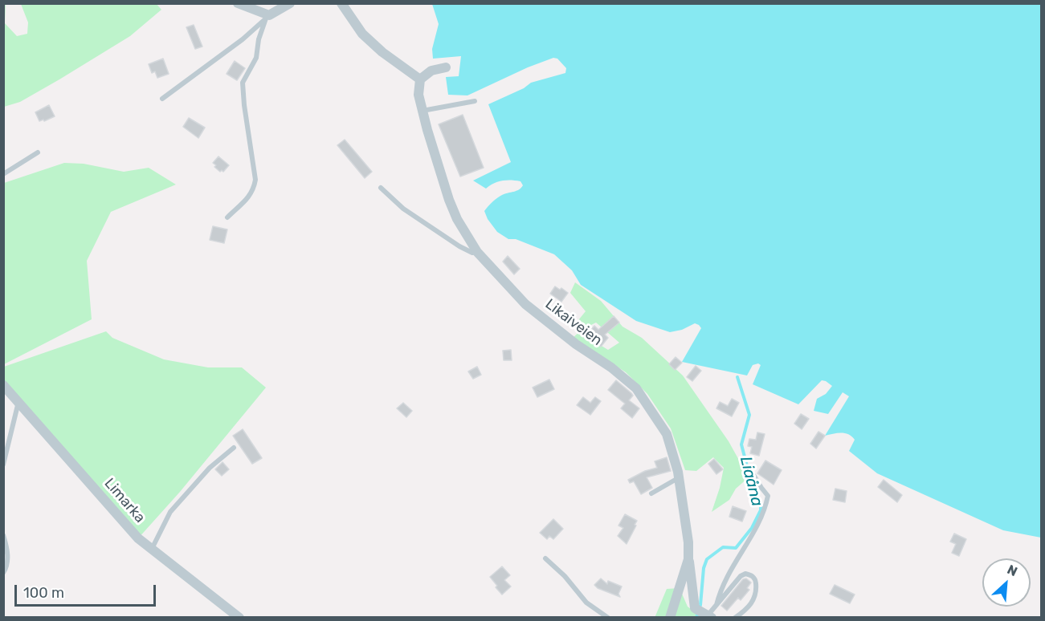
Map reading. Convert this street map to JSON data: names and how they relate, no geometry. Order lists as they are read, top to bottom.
{
  "streets": {
    "street": ["Likaiveien", "Limarka"]
  },
  "water": ["Liaåna"],
  "scale_bar": "100 m",
  "north": "top right"
}
